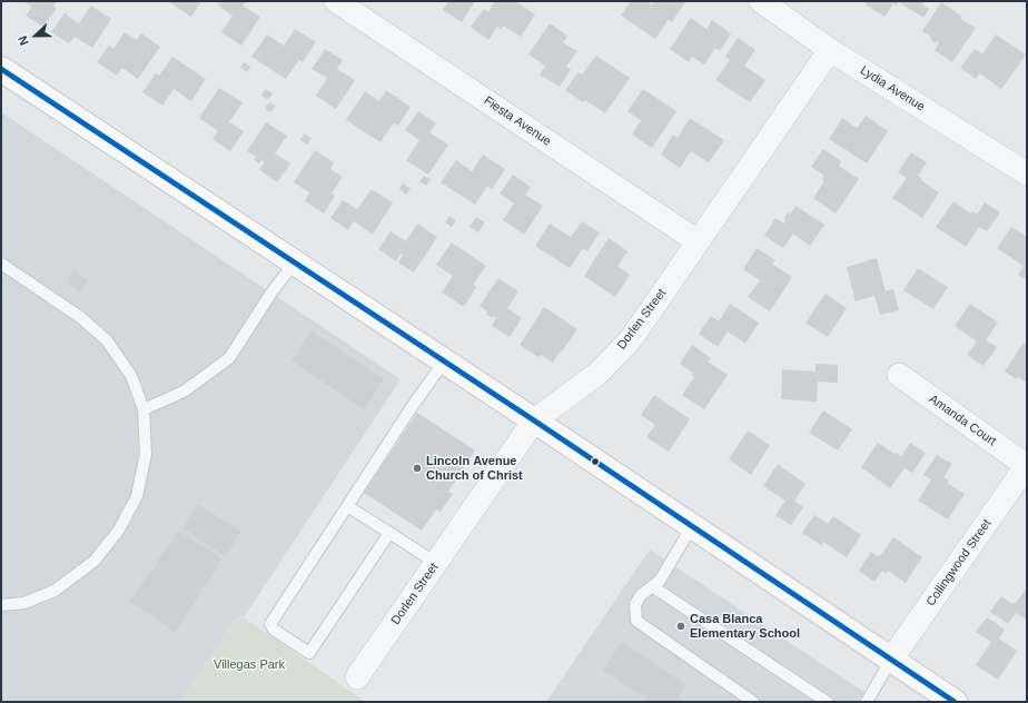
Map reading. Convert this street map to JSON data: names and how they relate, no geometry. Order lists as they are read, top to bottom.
{
  "streets": {
    "street": [
      "Lydia Avenue",
      "Fiesta Avenue",
      "Dorlen Street",
      "Amanda Court",
      "Collingwood Street"
    ]
  },
  "crossings": [
    ["Lydia Avenue", "Dorlen Street"],
    ["Fiesta Avenue", "Dorlen Street"],
    ["Amanda Court", "Collingwood Street"]
  ],
  "parks": ["Villegas Park"],
  "places": ["Lincoln Avenue Church of Christ", "Casa Blanca Elementary School"],
  "north": "left"
}
